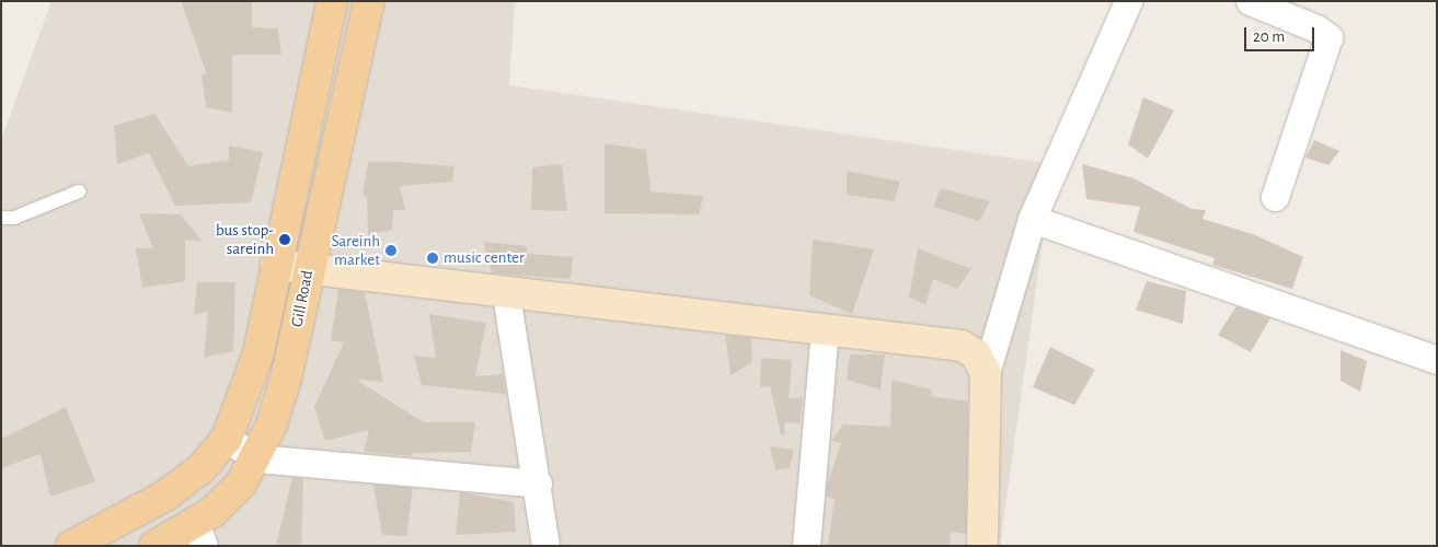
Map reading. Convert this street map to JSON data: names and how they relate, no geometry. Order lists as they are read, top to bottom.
{
  "streets": {
    "main road": ["Gill Road"]
  },
  "places": ["bus stop- sareinh", "Sareinh market", "music center"],
  "scale_bar": "20 m"
}
